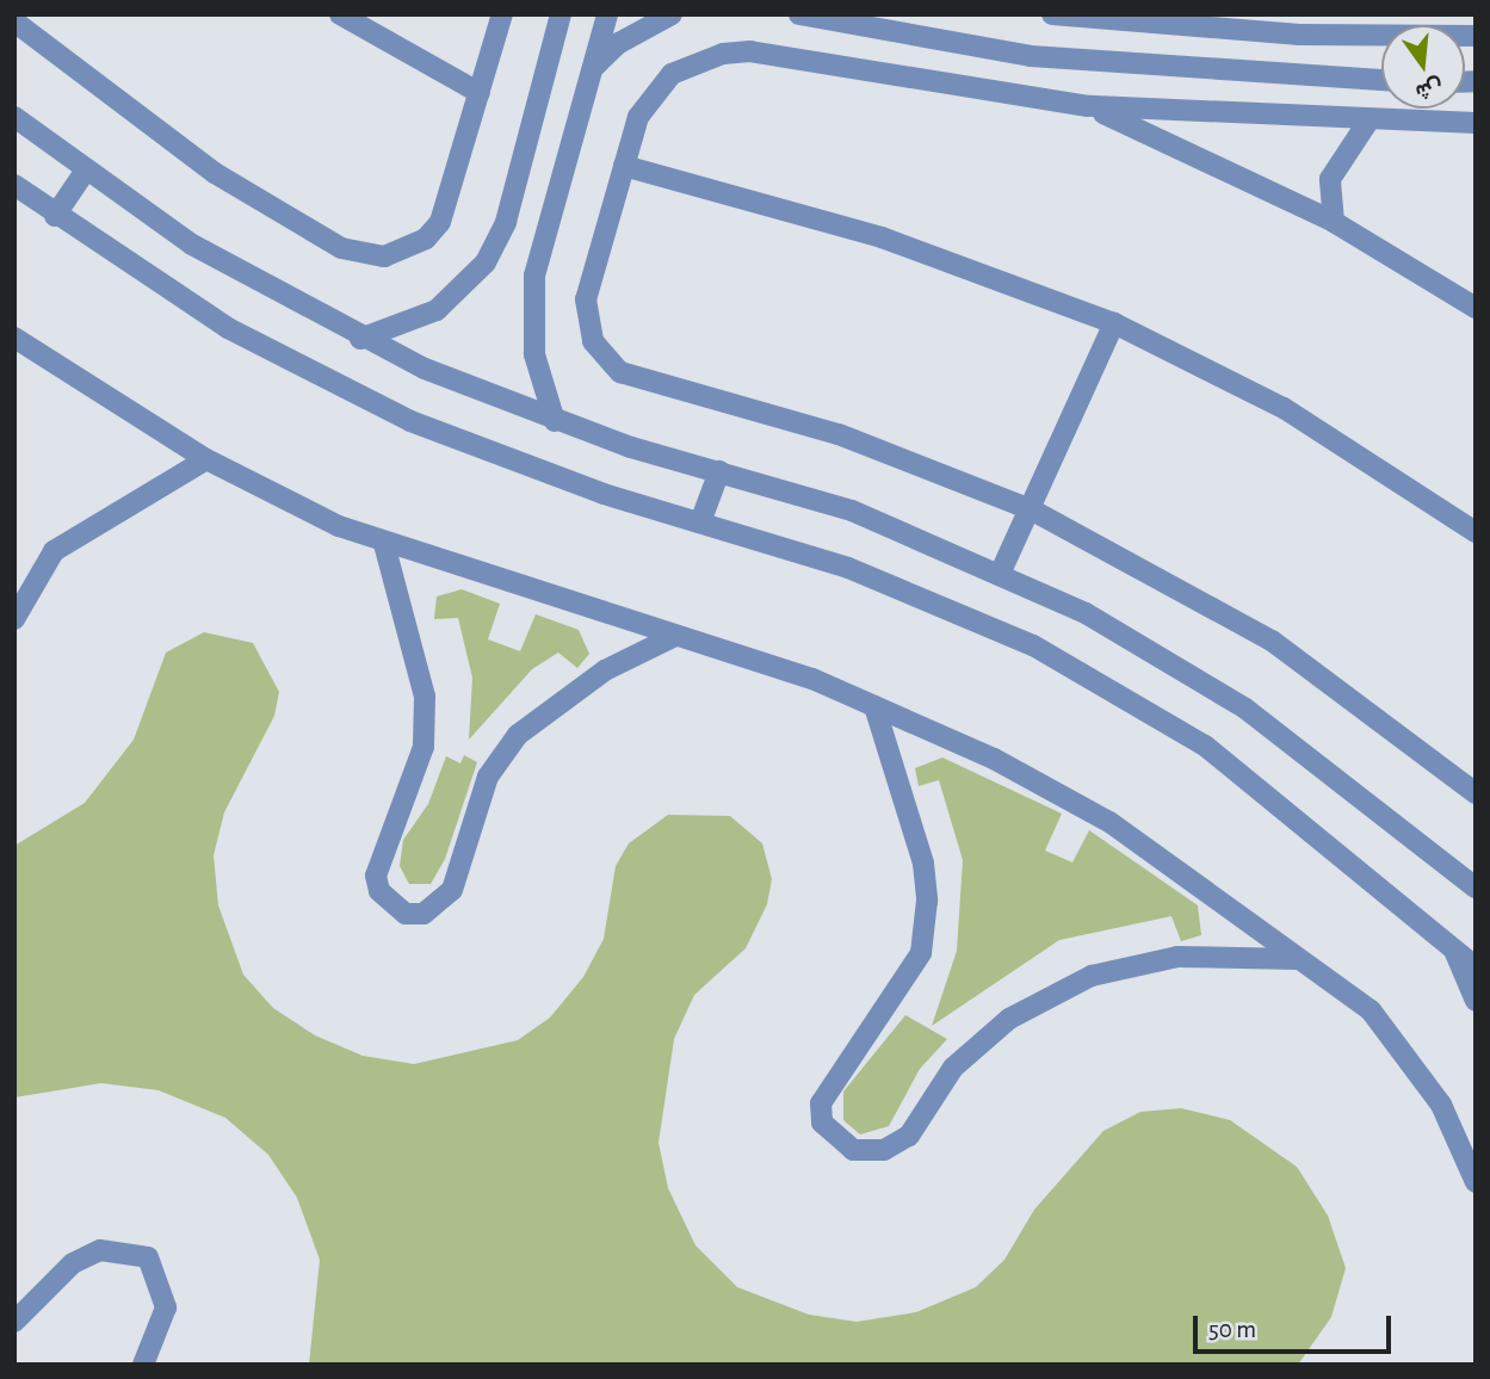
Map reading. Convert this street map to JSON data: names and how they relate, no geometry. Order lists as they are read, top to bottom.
{
  "scale_bar": "50 m",
  "north": "bottom"
}
